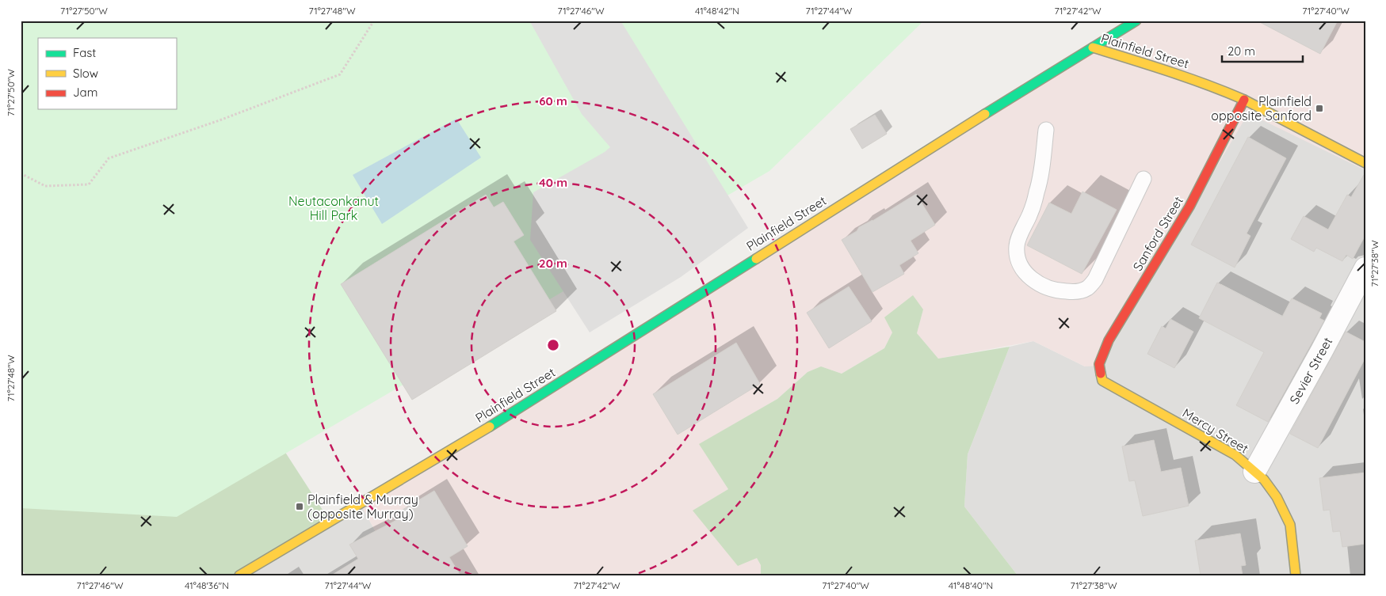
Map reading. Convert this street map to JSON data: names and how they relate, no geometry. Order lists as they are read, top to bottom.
{
  "streets": {
    "main road": ["Plainfield Street", "Sanford Street", "Mercy Street"],
    "street": ["Sevier Street"]
  },
  "crossings": [
    ["Plainfield Street", "Sanford Street"],
    ["Sanford Street", "Mercy Street"],
    ["Sevier Street", "Mercy Street"]
  ],
  "parks": ["Neutaconkanut Hill Park"],
  "places": {
    "transit": ["Plainfield opposite Sanford", "Plainfield & Murray (opposite Murray)"]
  },
  "legend": ["Fast", "Slow", "Jam"],
  "scale_bar": "20 m",
  "coordinates": [
    "71°27'50\"W",
    "71°27'48\"W",
    "71°27'46\"W",
    "41°48'42\"N",
    "71°27'44\"W",
    "71°27'42\"W",
    "71°27'40\"W",
    "71°27'38\"W",
    "41°48'36\"N",
    "41°48'40\"N"
  ],
  "rings": ["60 m", "40 m", "20 m"]
}
